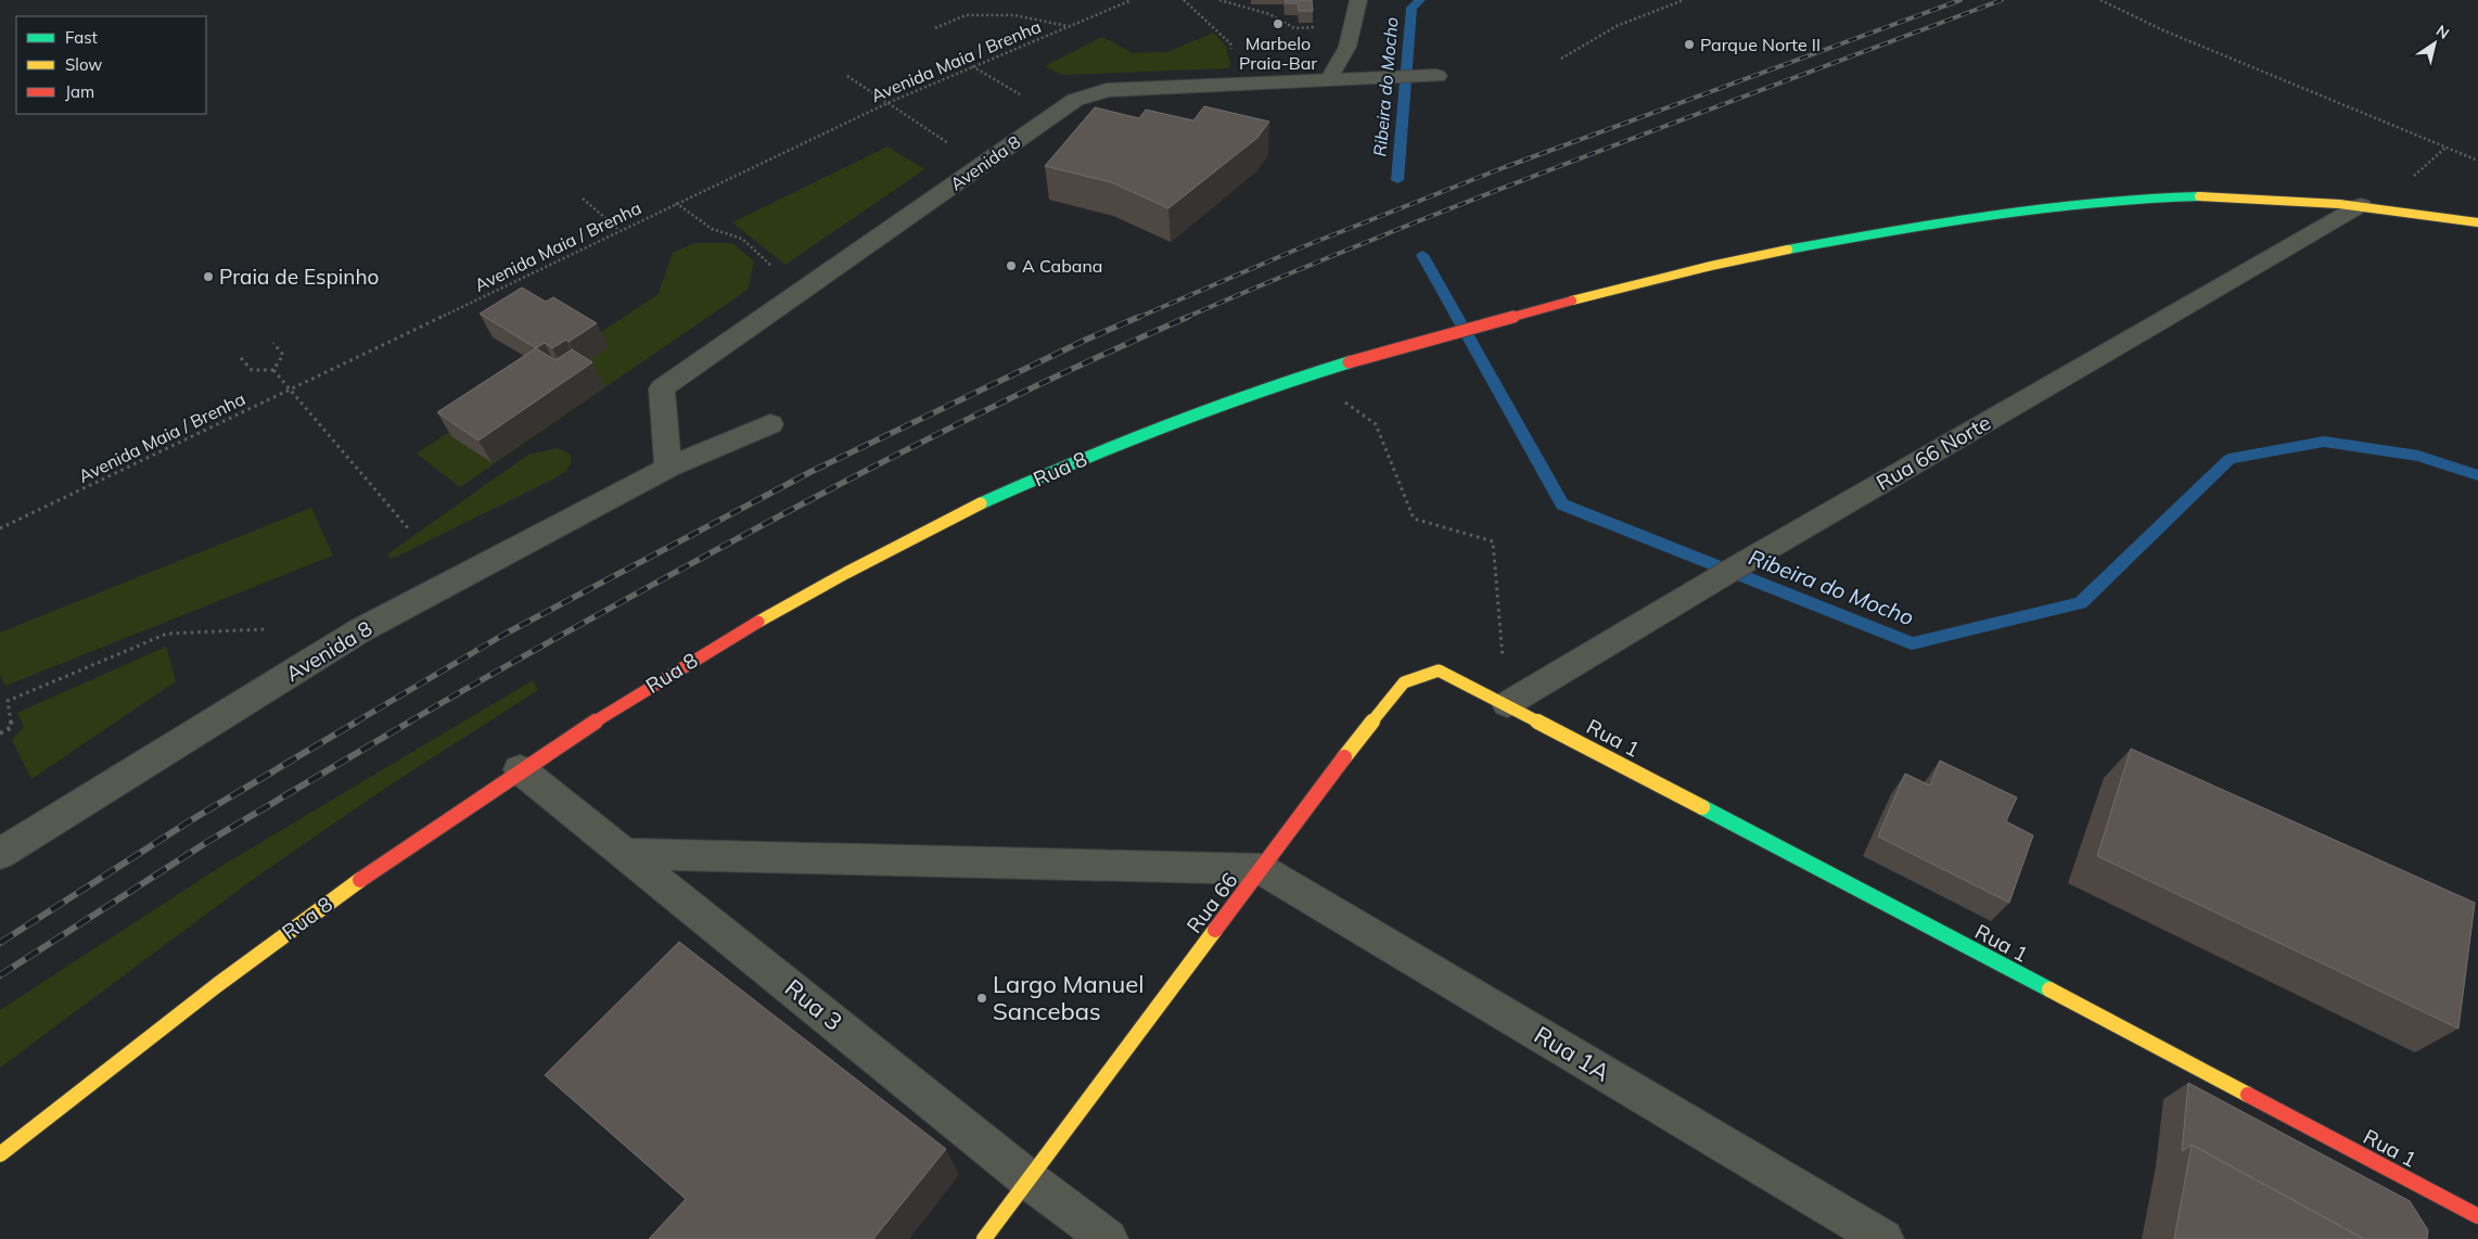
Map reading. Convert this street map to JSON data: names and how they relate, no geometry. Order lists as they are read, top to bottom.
{
  "streets": {
    "street": [
      "Avenida 8",
      "Rua 66 Norte",
      "Rua 8",
      "Rua 1",
      "Rua 66",
      "Rua 3",
      "Rua 1A"
    ],
    "path": ["Avenida Maia / Brenha"]
  },
  "crossings": [
    ["Rua 66 Norte", "Rua 8"],
    ["Rua 66 Norte", "Rua 1"],
    ["Rua 66 Norte", "Rua 66"],
    ["Rua 8", "Rua 3"],
    ["Rua 1", "Rua 66"],
    ["Rua 66", "Rua 3"],
    ["Rua 66", "Rua 1A"]
  ],
  "water": ["Ribeira do Mocho"],
  "places": [
    "Marbelo Praia-Bar",
    "Parque Norte II",
    "A Cabana",
    "Praia de Espinho",
    "Largo Manuel Sancebas"
  ],
  "legend": ["Fast", "Slow", "Jam"],
  "north": "top right"
}
